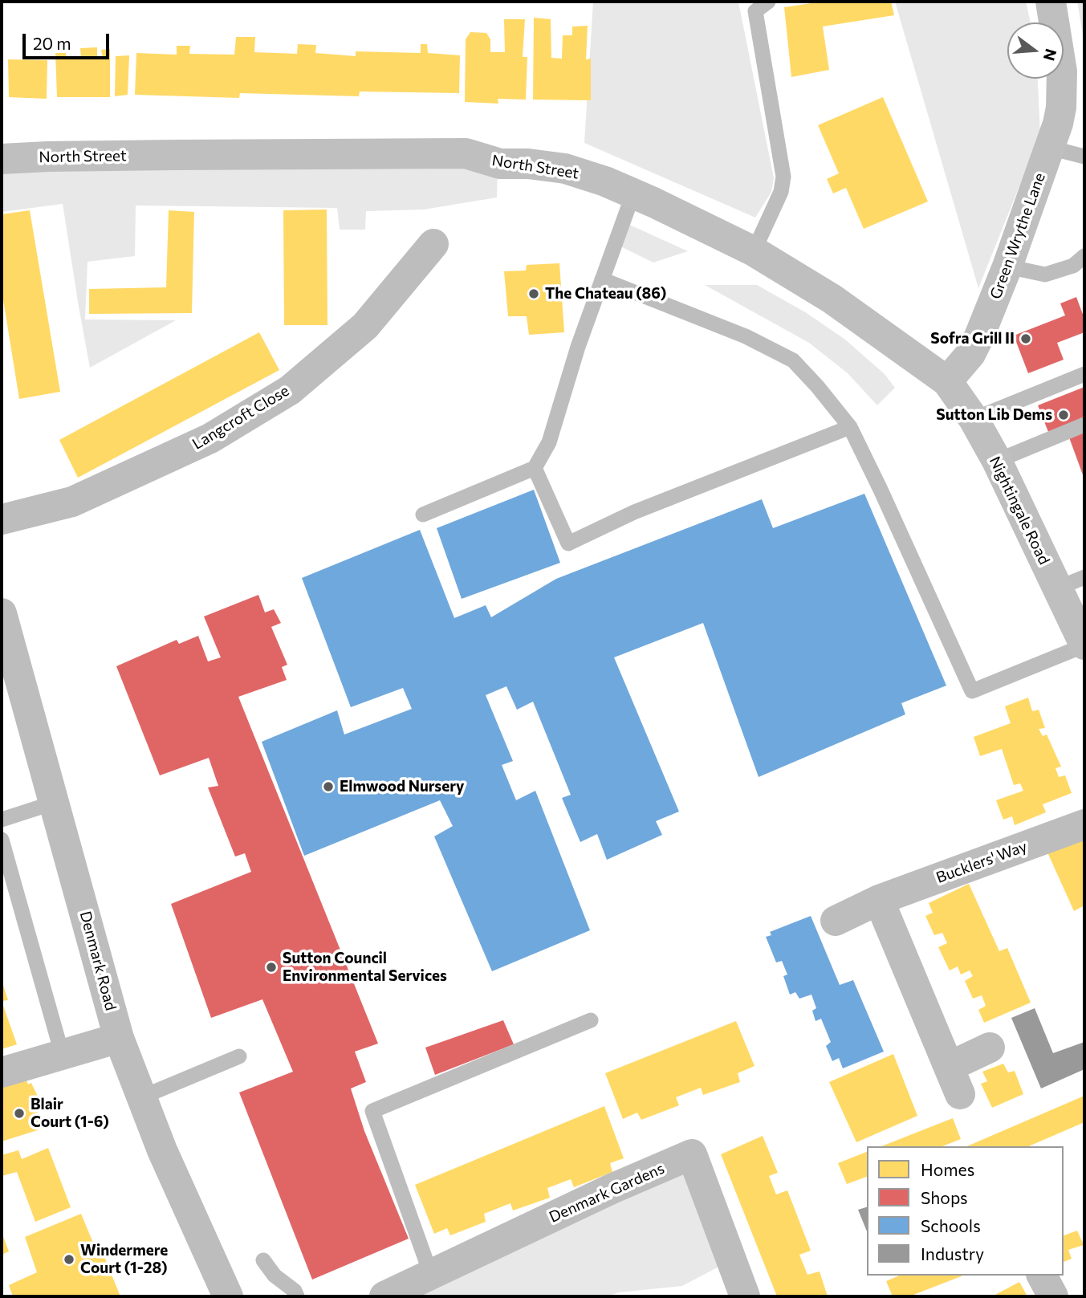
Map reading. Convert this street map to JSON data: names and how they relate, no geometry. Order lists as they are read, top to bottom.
{
  "streets": {
    "main road": ["North Street", "Green Wrythe Lane", "Nightingale Road"],
    "street": [
      "Langcroft Close",
      "Bucklers' Way",
      "Denmark Road",
      "Denmark Gardens"
    ]
  },
  "crossings": [
    ["North Street", "Green Wrythe Lane"],
    ["North Street", "Nightingale Road"],
    ["Green Wrythe Lane", "Nightingale Road"]
  ],
  "places": [
    "The Chateau (86)",
    "Sofra Grill II",
    "Sutton Lib Dems",
    "Elmwood Nursery",
    "Sutton Council Environmental Services",
    "Blair Court (1-6)",
    "Windermere Court (1-28)"
  ],
  "legend": [
    "Homes",
    "Shops",
    "Schools",
    "Industry"
  ],
  "scale_bar": "20 m",
  "north": "right"
}
